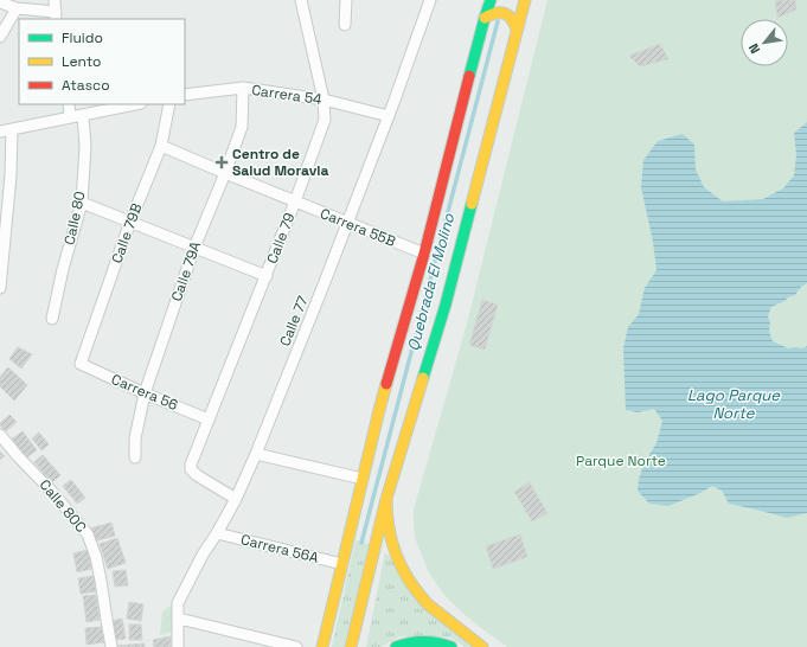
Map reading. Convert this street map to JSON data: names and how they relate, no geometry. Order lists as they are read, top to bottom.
{
  "streets": {
    "street": [
      "Carrera 54",
      "Calle 80",
      "Carrera 55B",
      "Calle 79B",
      "Calle 79",
      "Calle 79A",
      "Calle 77",
      "Carrera 56",
      "Calle 80C",
      "Carrera 56A"
    ]
  },
  "crossings": [
    ["Carrera 54", "Calle 79"],
    ["Carrera 54", "Calle 79A"],
    ["Carrera 54", "Calle 77"],
    ["Carrera 55B", "Calle 79B"],
    ["Carrera 55B", "Calle 79"],
    ["Carrera 55B", "Calle 79A"],
    ["Carrera 55B", "Calle 77"],
    ["Calle 79B", "Carrera 56"],
    ["Calle 79", "Calle 77"],
    ["Calle 79", "Carrera 56"],
    ["Calle 79A", "Carrera 56"],
    ["Calle 77", "Carrera 56A"]
  ],
  "water": ["Quebrada El Molino", "Lago Parque Norte"],
  "parks": ["Parque Norte"],
  "places": {
    "health": ["Centro de Salud Moravia"]
  },
  "legend": ["Fluido", "Lento", "Atasco"],
  "north": "bottom left"
}
